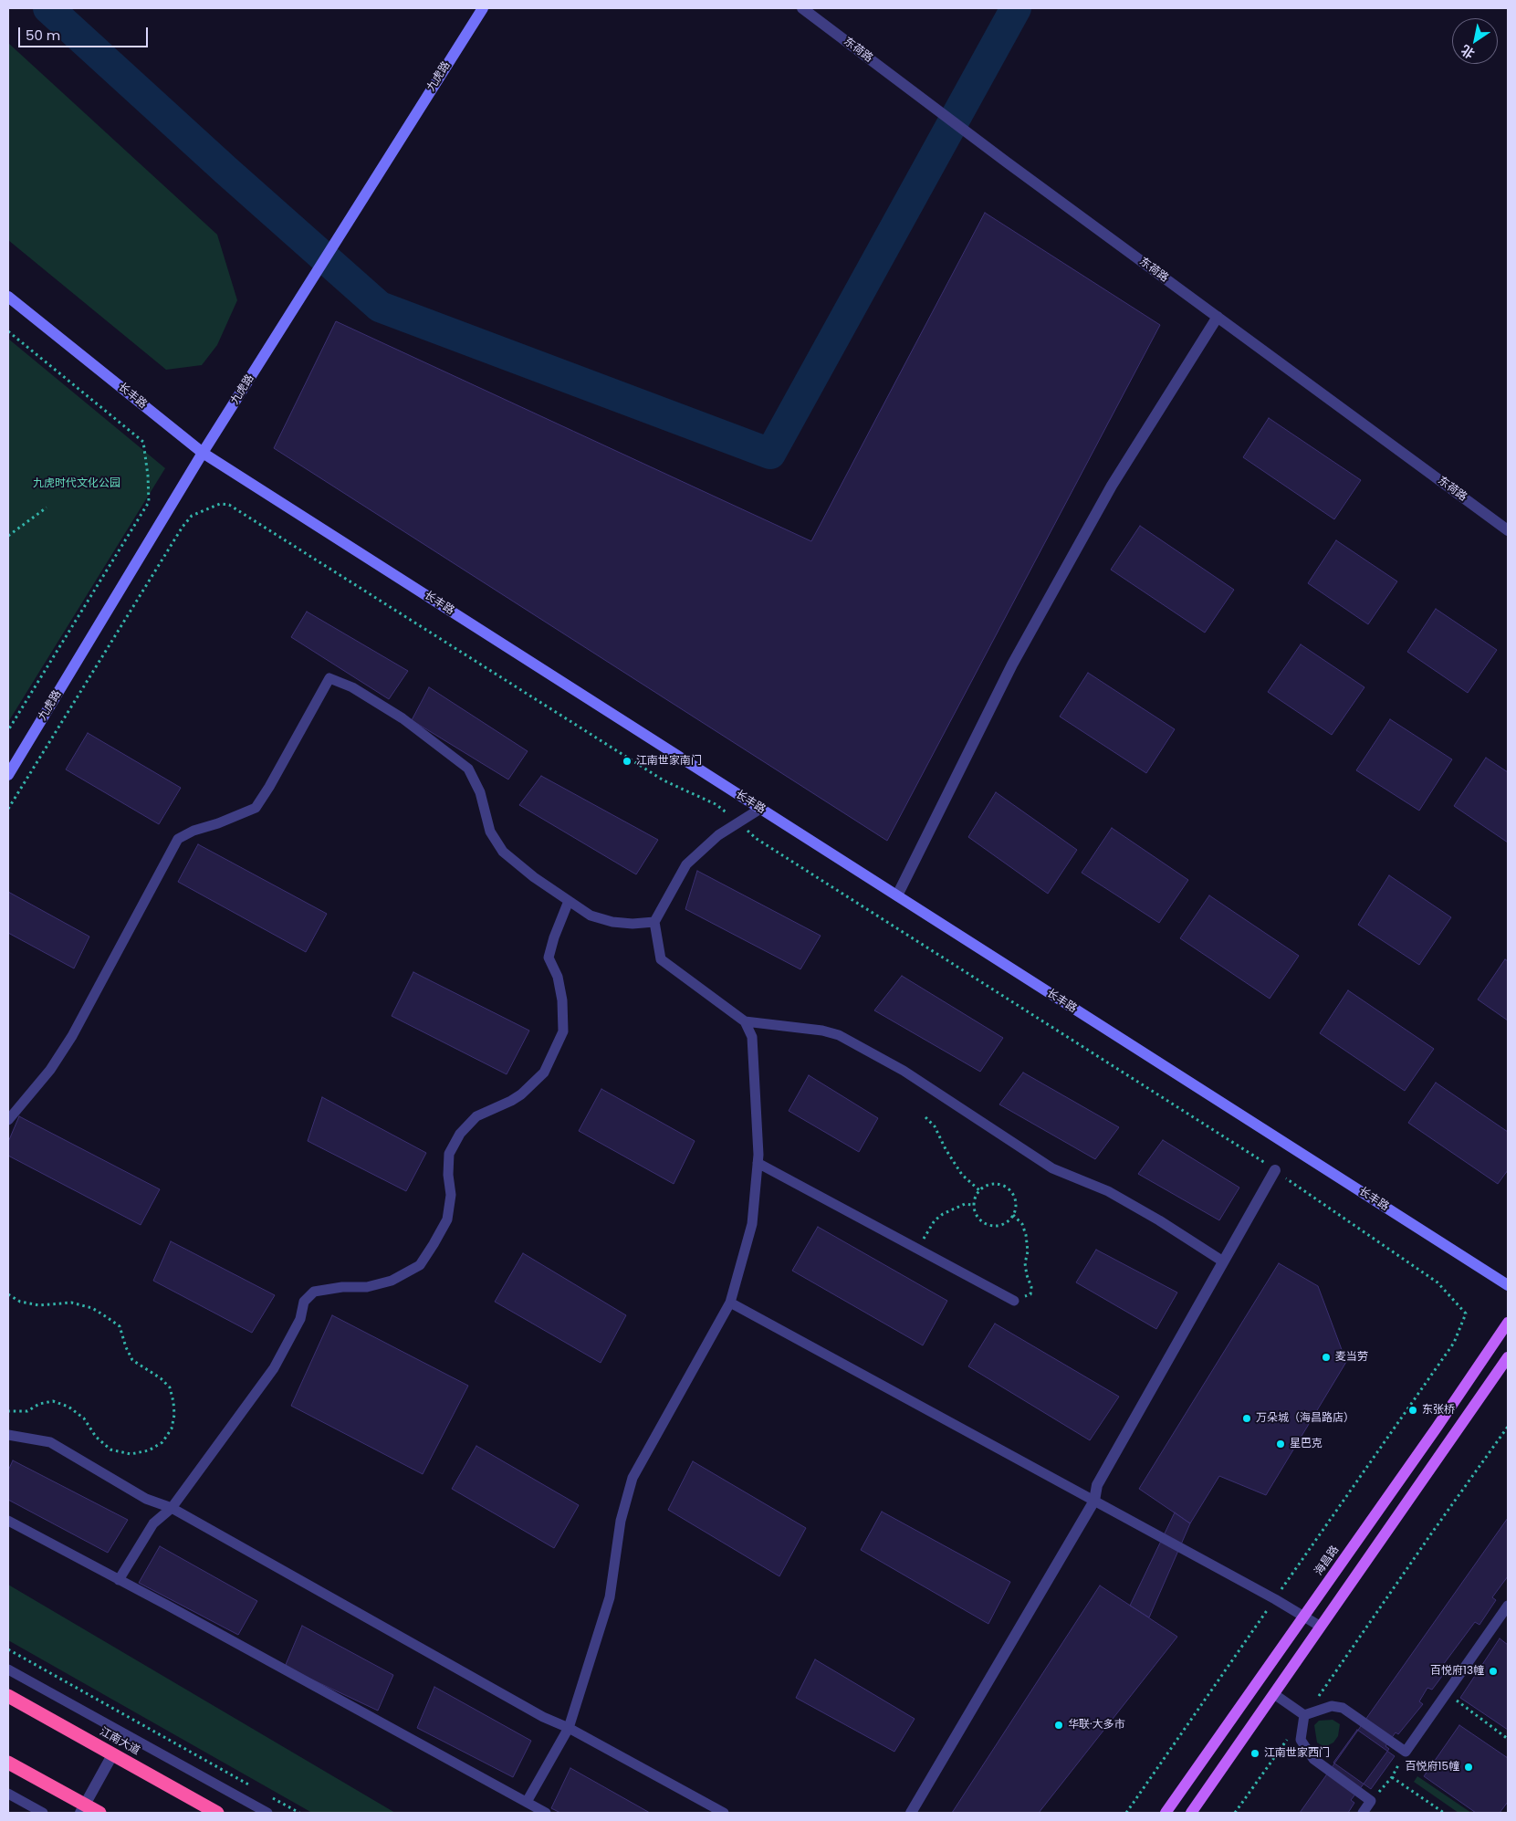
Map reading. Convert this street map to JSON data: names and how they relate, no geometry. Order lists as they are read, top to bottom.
{
  "streets": {
    "highway": ["江南大道"],
    "main road": ["海昌路"],
    "street": ["东荷路", "九虎路", "长丰路"]
  },
  "crossings": [
    ["九虎路", "长丰路"]
  ],
  "parks": ["九虎时代文化公园"],
  "places": [
    "江南世家南门",
    "麦当劳",
    "东张桥",
    "万朵城（海昌路店）",
    "星巴克",
    "百悦府13幢",
    "华联·大多市",
    "江南世家西门",
    "百悦府15幢"
  ],
  "scale_bar": "50 m",
  "north": "bottom left"
}
